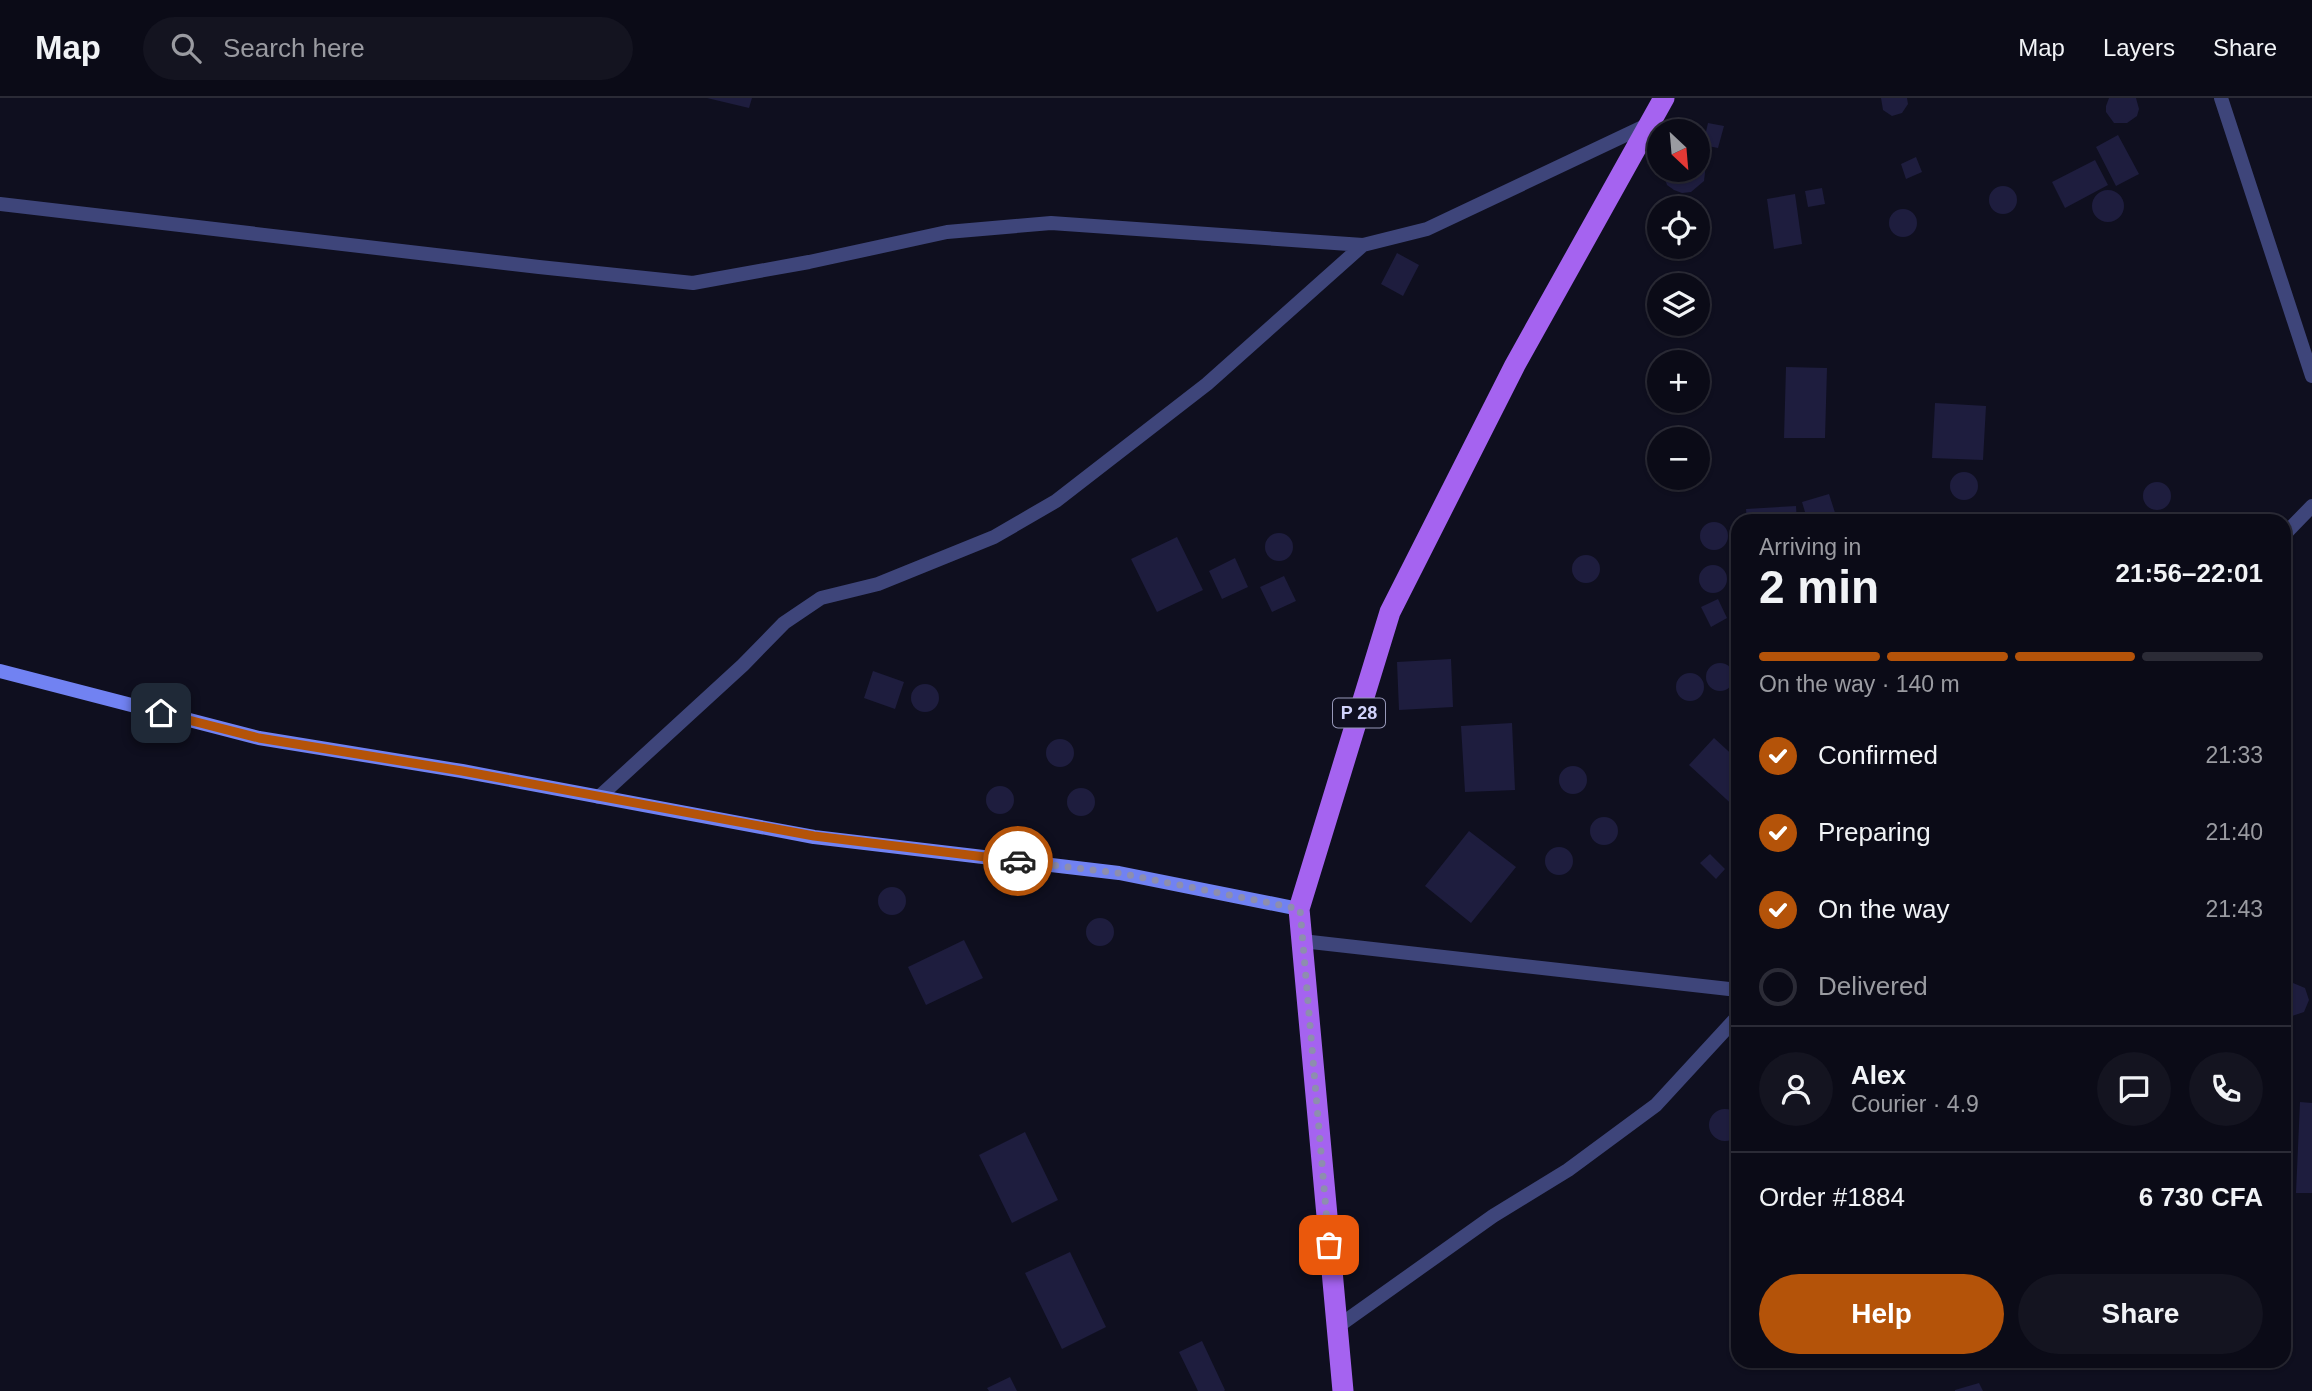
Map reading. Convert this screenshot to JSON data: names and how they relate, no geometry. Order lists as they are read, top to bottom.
{
  "streets": {
    "main road": ["P 28"]
  },
  "north": "bottom right",
  "page": {
    "header": "Map",
    "search": "Search here",
    "nav": ["Map", "Layers", "Share"],
    "map_buttons": ["+", "−"],
    "heading": ["2 min", "Arriving in", "21:56–22:01"],
    "panel": [
      "Alex",
      "Courier · 4.9",
      "Order #1884",
      "6 730 CFA"
    ],
    "bar": "On the way · 140 m",
    "list": [
      ["Confirmed", "21:33"],
      ["Preparing", "21:40"],
      ["On the way", "21:43"],
      "Delivered"
    ],
    "buttons": ["Help", "Share"]
  }
}
